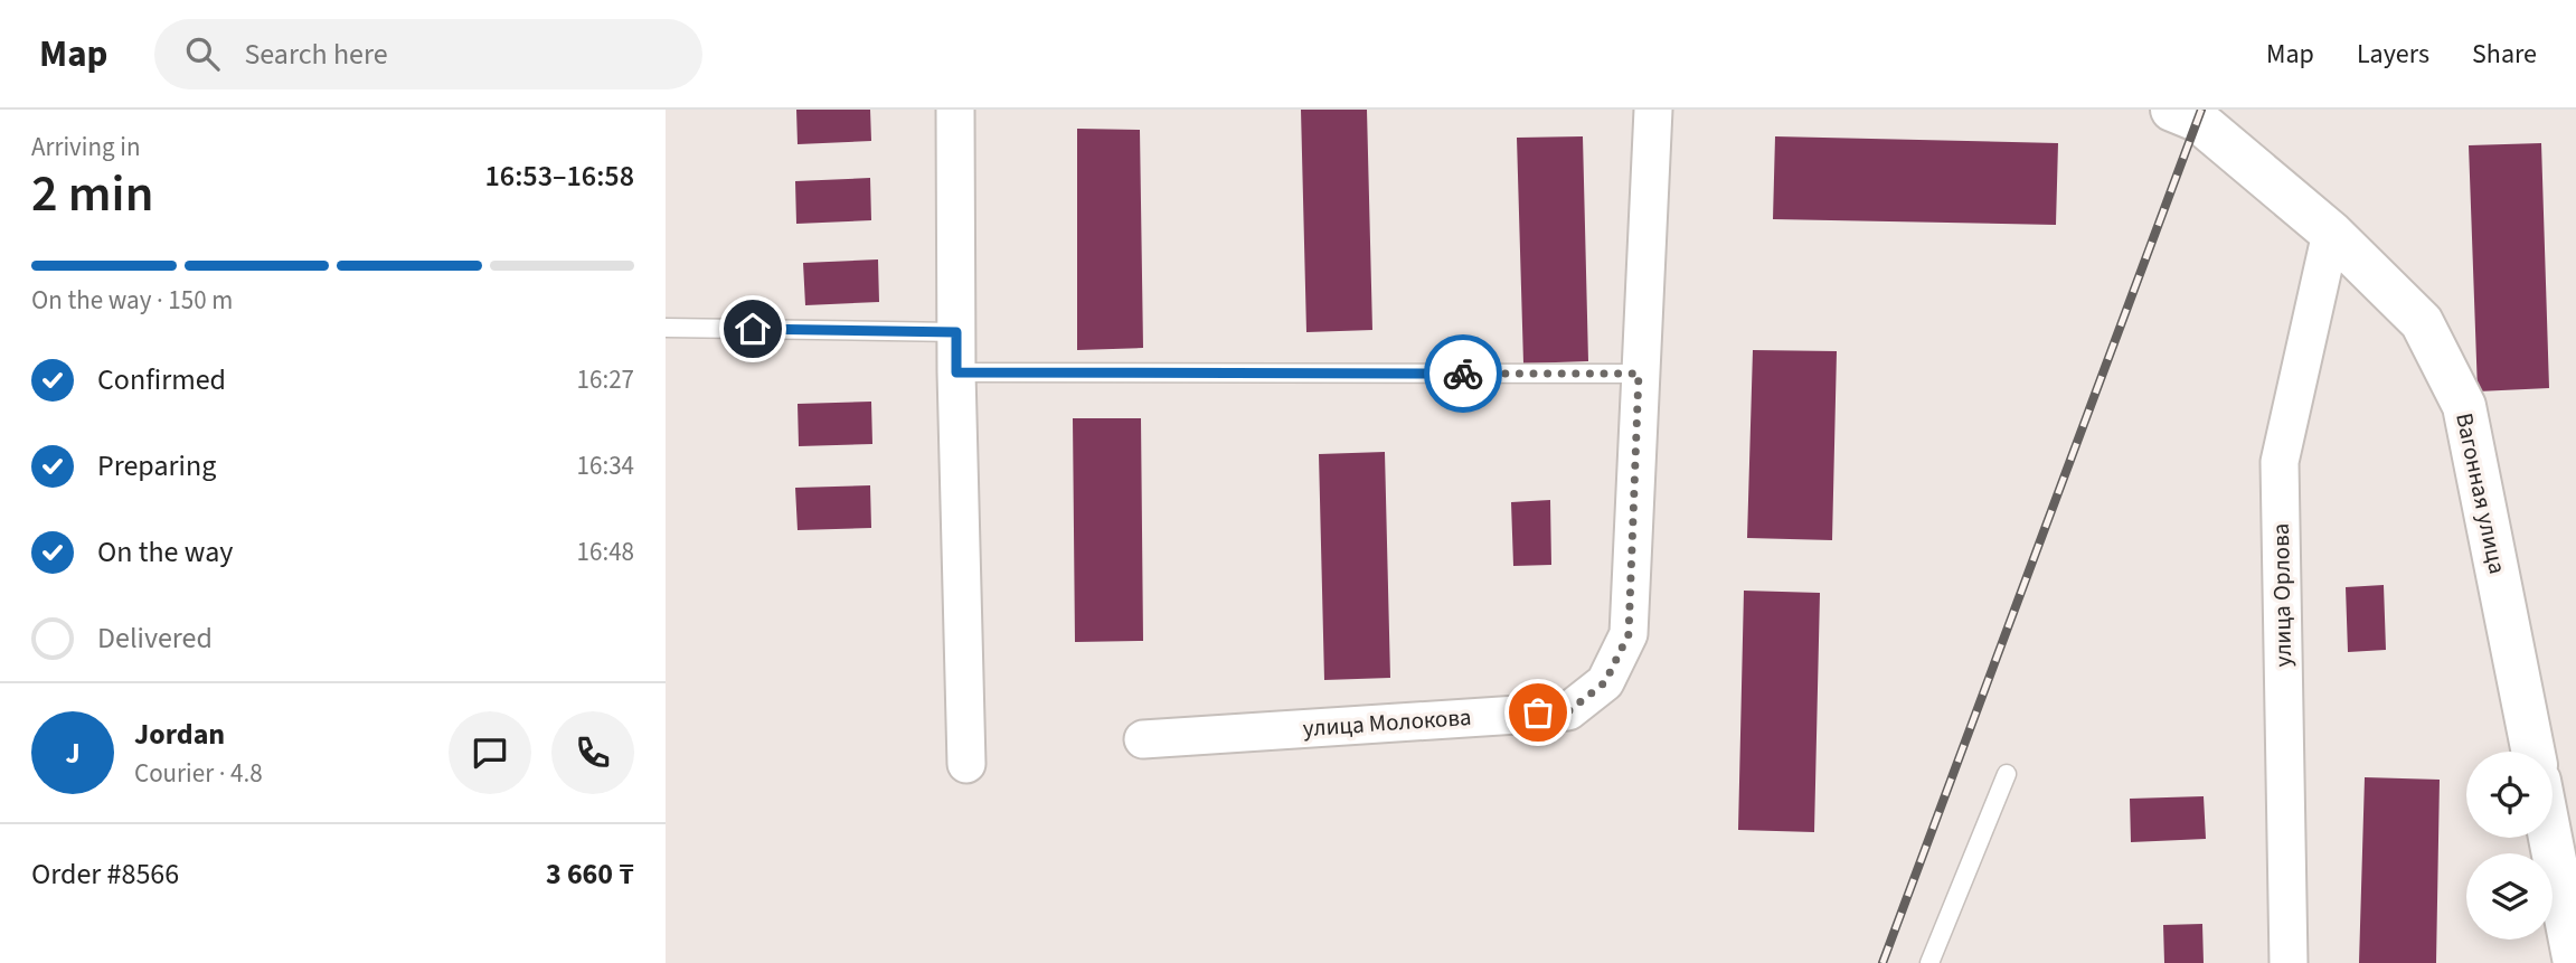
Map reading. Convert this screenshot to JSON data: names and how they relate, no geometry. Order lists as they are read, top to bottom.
{
  "streets": {
    "street": ["Вагонная улица", "улица Орлова", "улица Молокова"]
  },
  "crossings": [
    ["Вагонная улица", "улица Орлова"]
  ],
  "page": {
    "header": "Map",
    "search": "Search here",
    "nav": ["Map", "Layers", "Share"],
    "heading": ["2 min", "Arriving in", "16:53–16:58"],
    "panel": [
      "Jordan",
      "Courier · 4.8",
      "Order #8566",
      "3 660 ₸"
    ],
    "bar": "On the way · 150 m",
    "list": [
      ["Confirmed", "16:27"],
      ["Preparing", "16:34"],
      ["On the way", "16:48"],
      "Delivered"
    ],
    "round": "J"
  }
}
